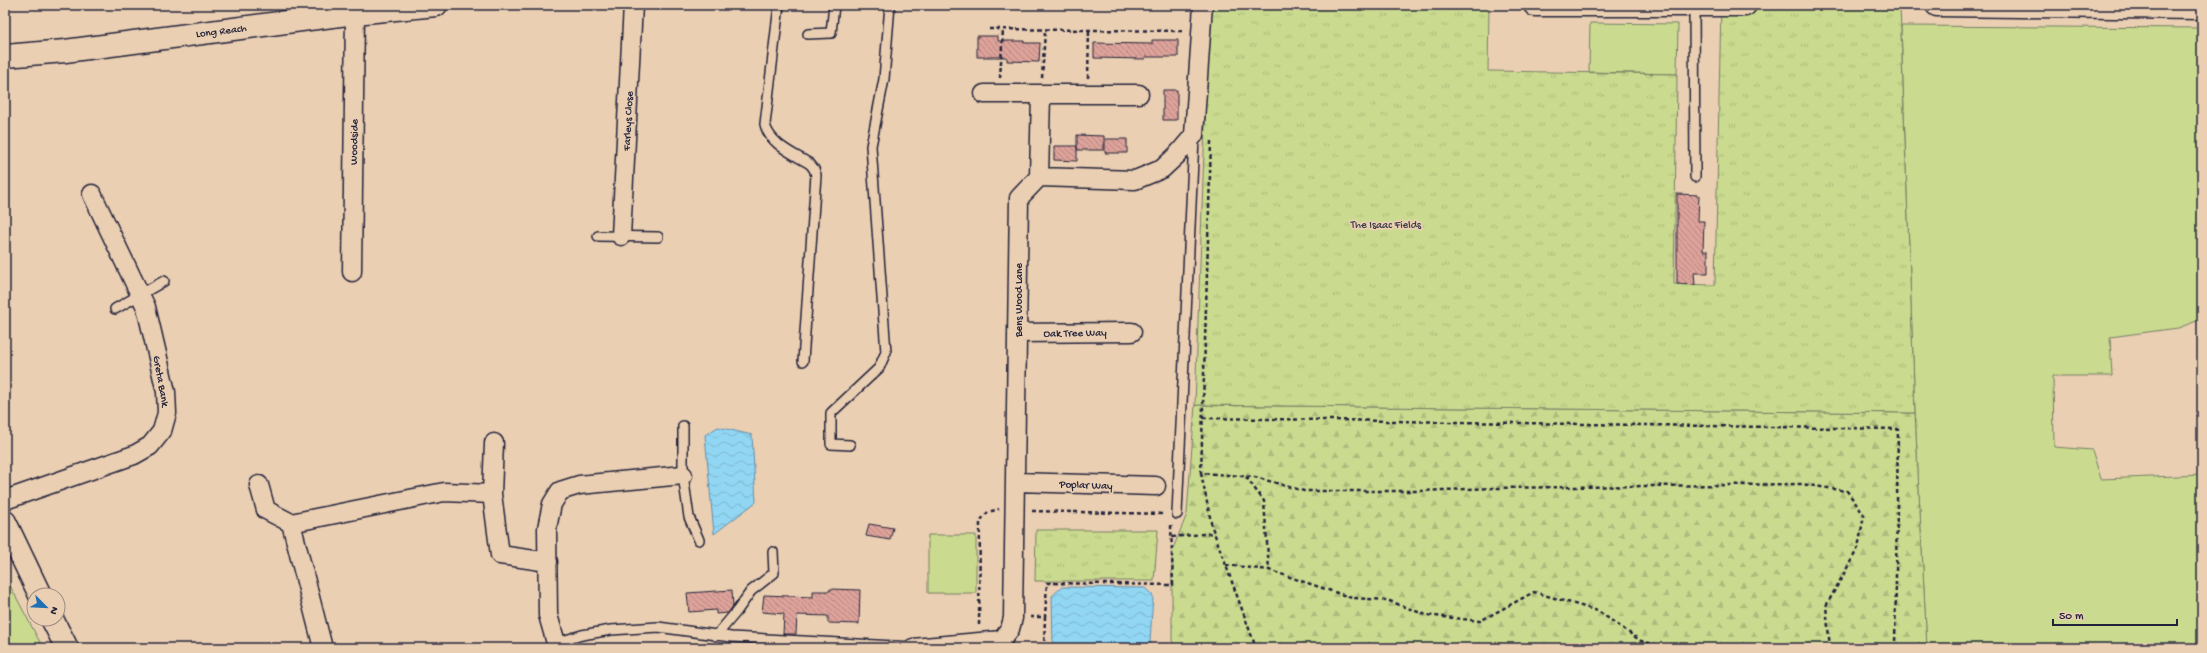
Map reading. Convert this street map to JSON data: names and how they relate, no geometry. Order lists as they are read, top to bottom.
{
  "streets": {
    "street": [
      "Long Reach",
      "Farleys Close",
      "Woodside",
      "Bens Wood Lane",
      "Oak Tree Way",
      "Greta Bank",
      "Poplar Way"
    ]
  },
  "crossings": [
    ["Long Reach", "Woodside"],
    ["Bens Wood Lane", "Oak Tree Way"],
    ["Bens Wood Lane", "Poplar Way"]
  ],
  "parks": ["The Isaac Fields"],
  "scale_bar": "50 m",
  "north": "bottom right"
}
